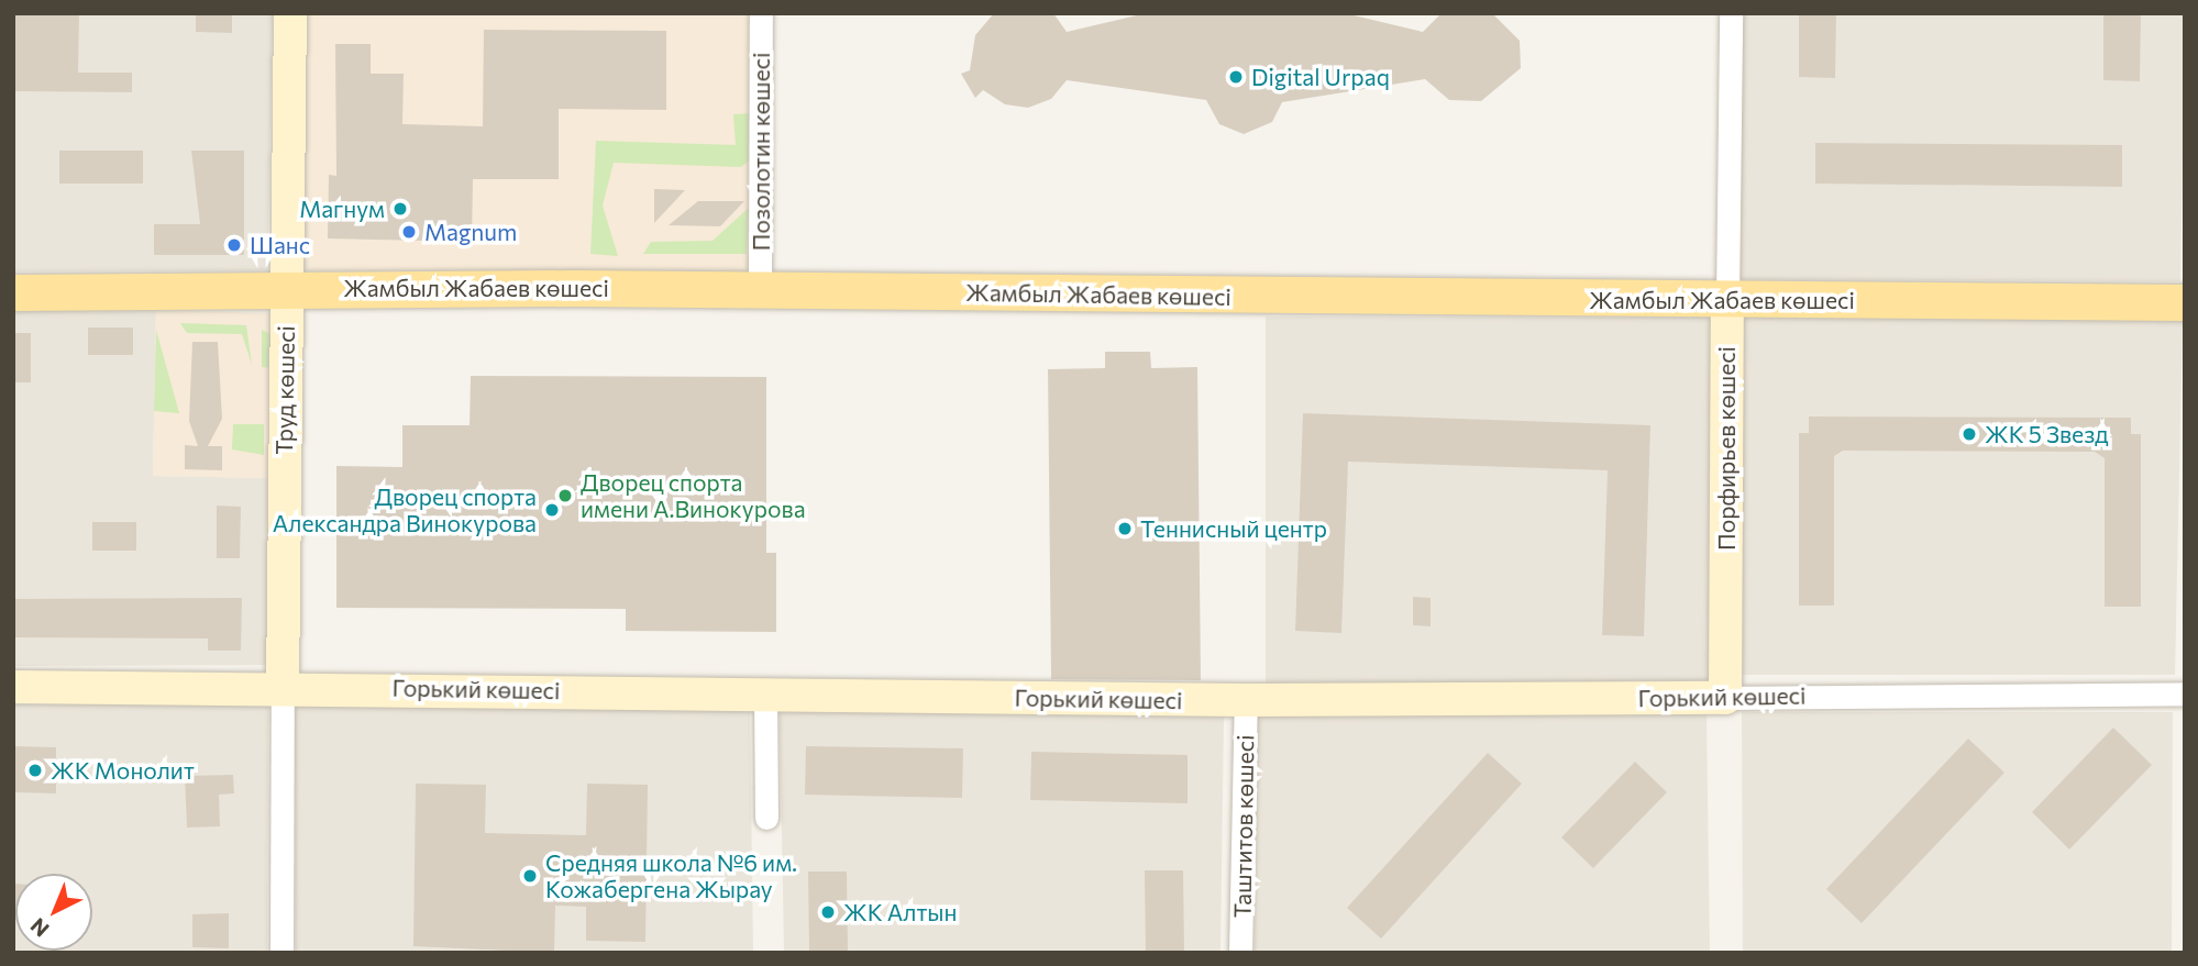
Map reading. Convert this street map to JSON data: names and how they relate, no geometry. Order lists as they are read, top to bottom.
{
  "streets": {
    "main road": ["Жамбыл Жабаев көшесі"],
    "street": [
      "Позолотин көшесі",
      "Труд көшесі",
      "Порфирьев көшесі",
      "Горький көшесі",
      "Таштитов көшесі"
    ]
  },
  "crossings": [
    ["Позолотин көшесі", "Жамбыл Жабаев көшесі"],
    ["Жамбыл Жабаев көшесі", "Труд көшесі"],
    ["Жамбыл Жабаев көшесі", "Порфирьев көшесі"],
    ["Труд көшесі", "Горький көшесі"],
    ["Порфирьев көшесі", "Горький көшесі"],
    ["Горький көшесі", "Таштитов көшесі"]
  ],
  "places": [
    "Digital Urpaq",
    "Магнум",
    "Magnum",
    "Шанс",
    "ЖК 5 Звезд",
    "Дворец спорта имени А.Винокурова",
    "Дворец спорта Александра Винокурова",
    "Теннисный центр",
    "ЖК Монолит",
    "Средняя школа №6 им. Кожабергена Жырау",
    "ЖК Алтын"
  ],
  "north": "bottom left"
}
